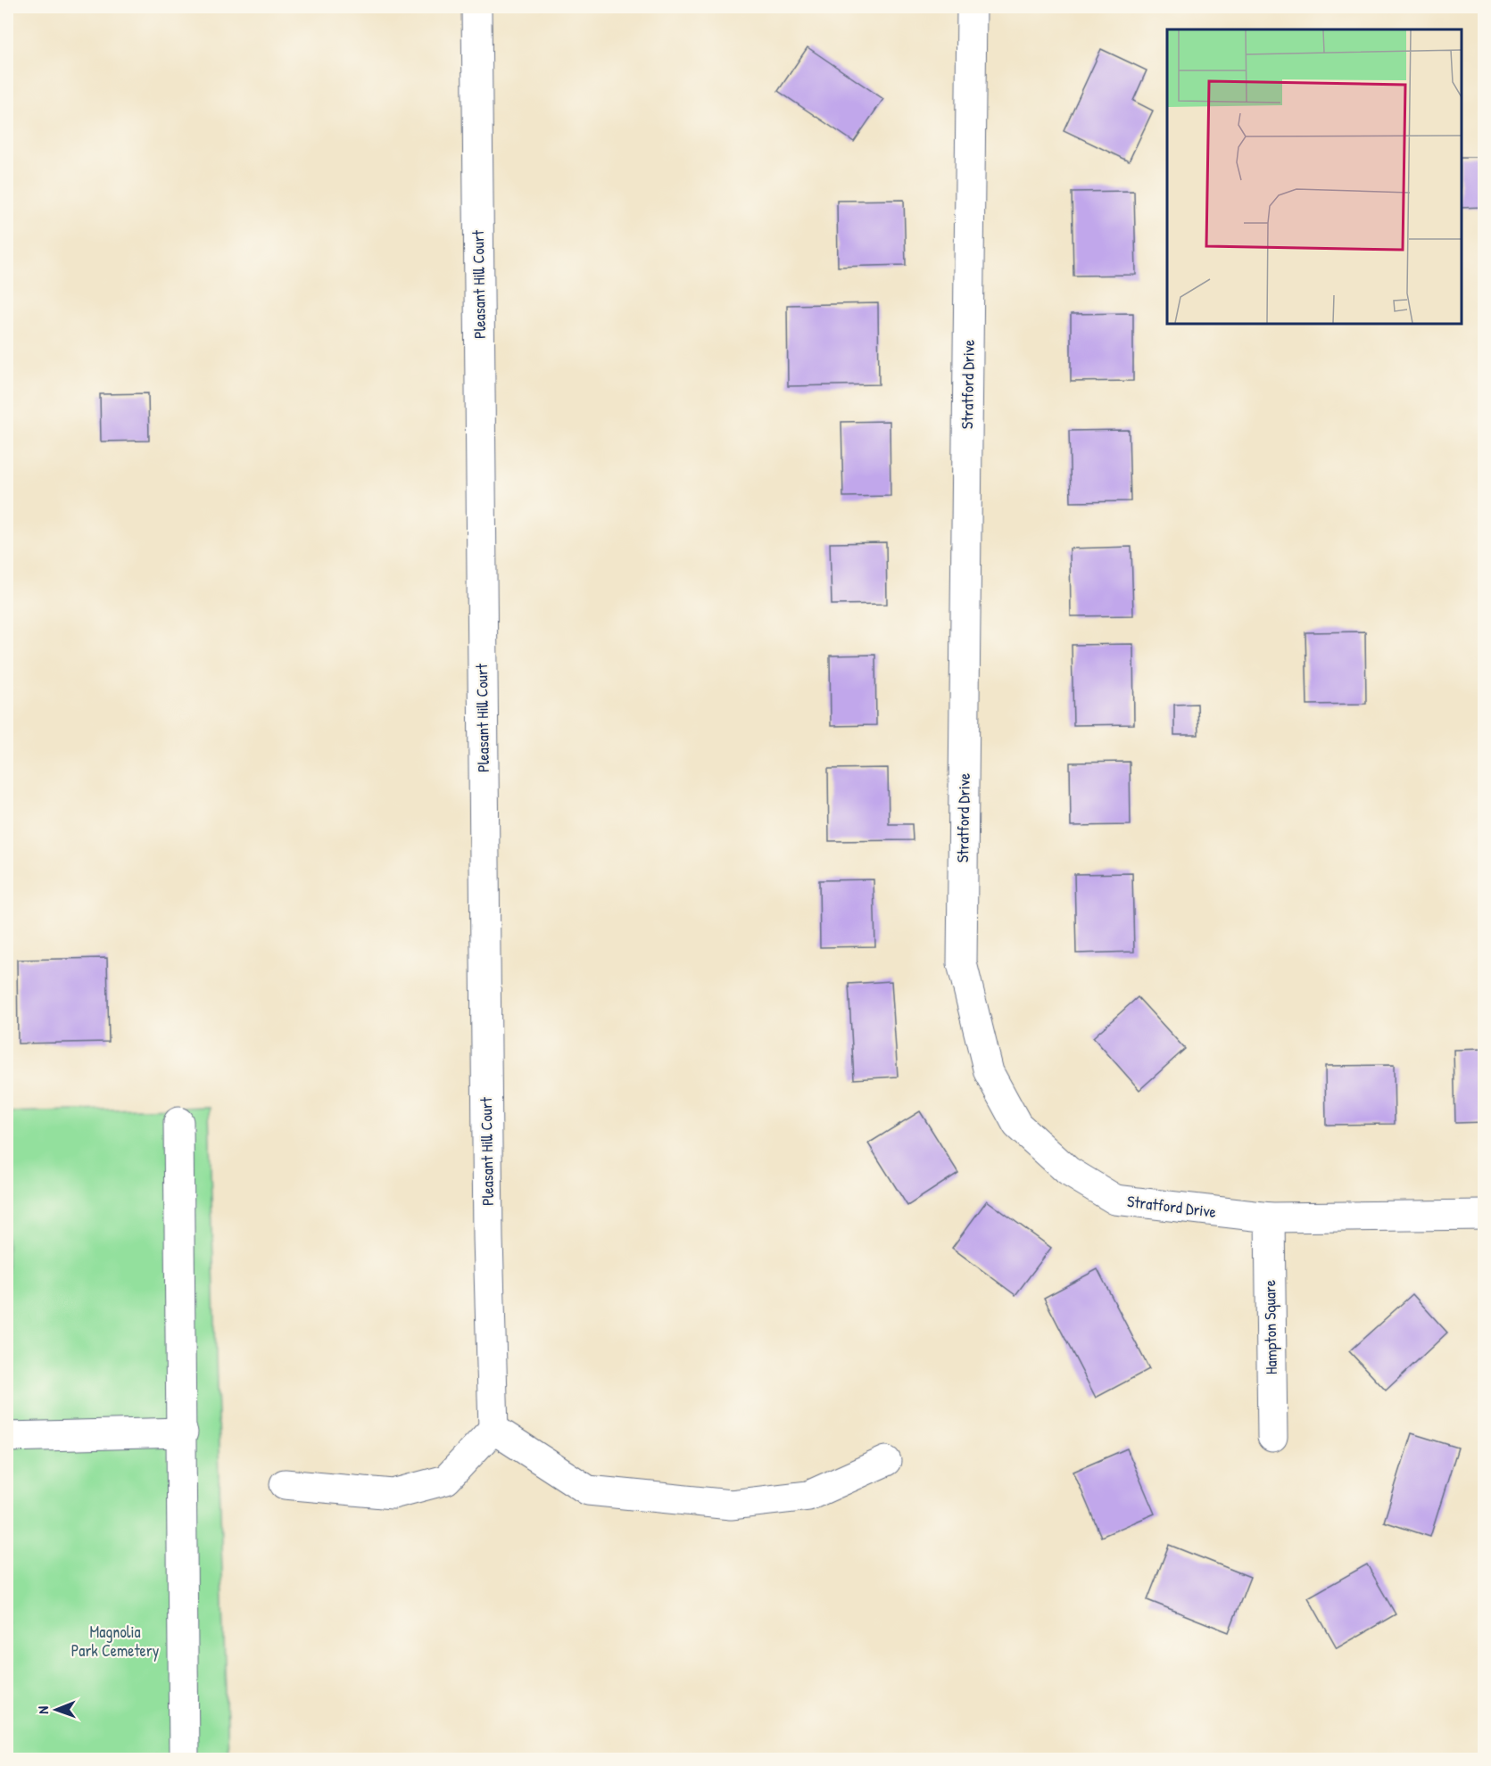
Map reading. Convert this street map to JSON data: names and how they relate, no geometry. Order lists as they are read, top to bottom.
{
  "streets": {
    "street": ["Pleasant Hill Court", "Stratford Drive", "Hampton Square"]
  },
  "crossings": [
    ["Stratford Drive", "Hampton Square"]
  ],
  "parks": ["Magnolia Park Cemetery"],
  "north": "left"
}
